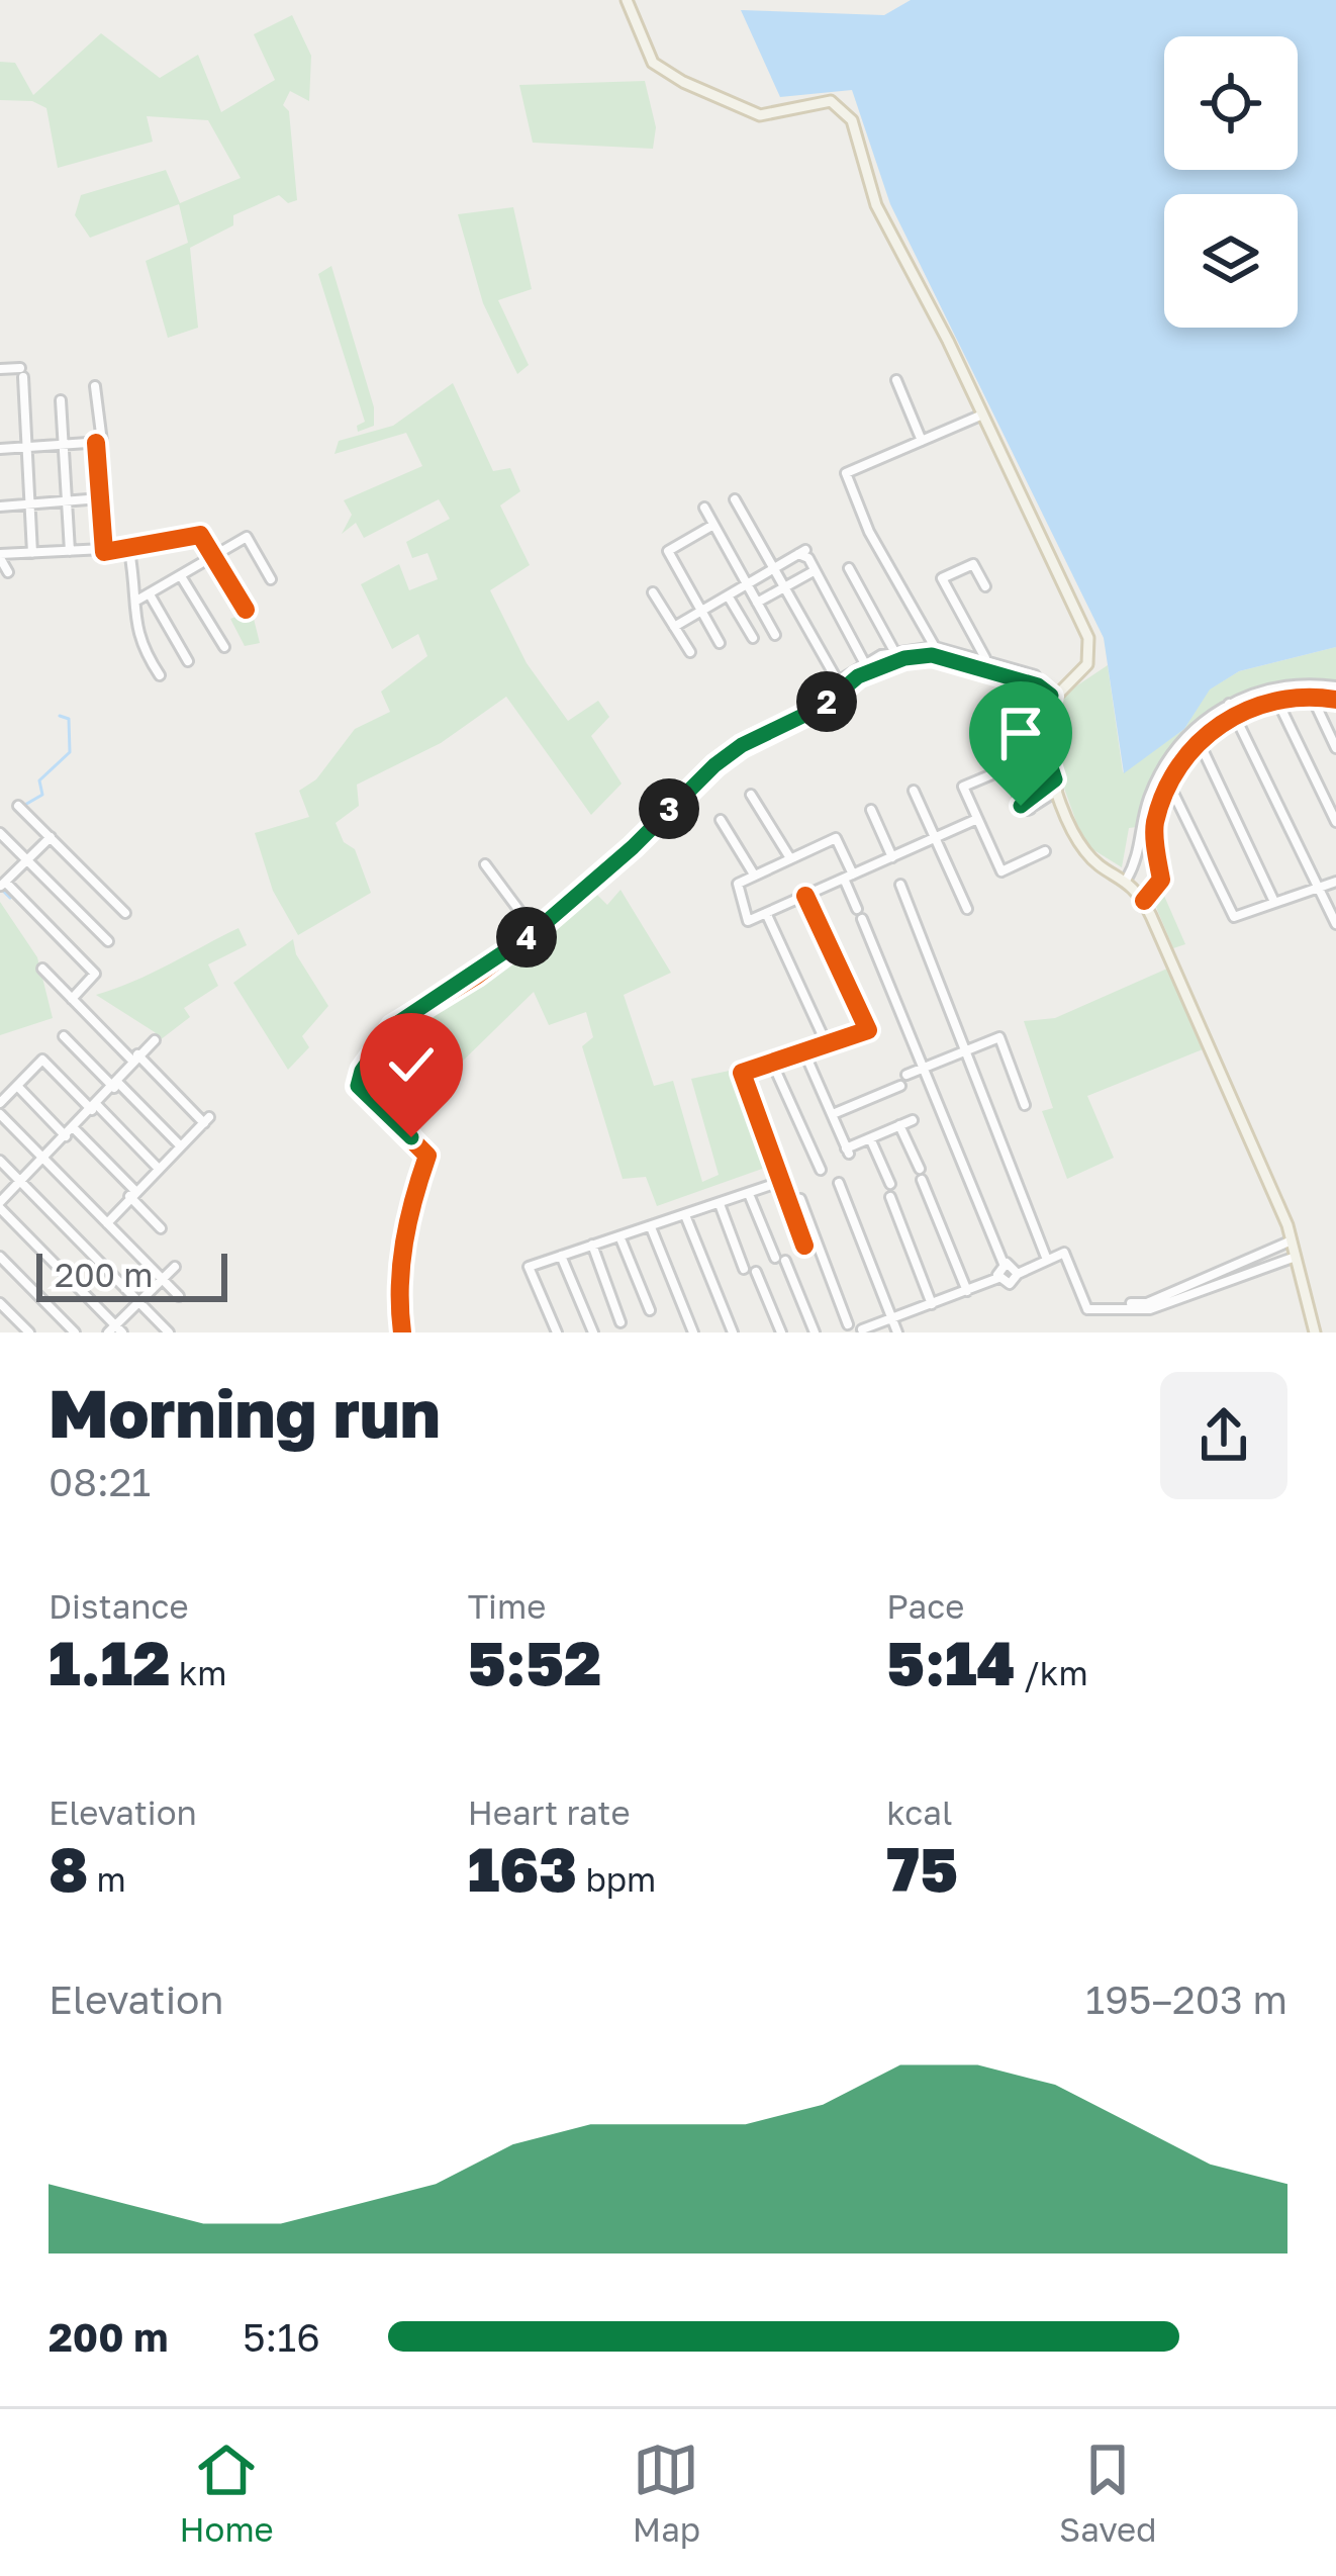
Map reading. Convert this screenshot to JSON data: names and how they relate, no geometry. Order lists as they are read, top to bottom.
{
  "scale_bar": "200 m",
  "page": {
    "pins": ["2", "3", "4"],
    "scale": "200 m",
    "heading": ["Morning run", "08:21"],
    "stats": [
      ["Distance", "1.12 km"],
      ["Time", "5:52"],
      ["Pace", "5:14 /km"],
      ["Elevation", "8 m"],
      ["Heart rate", "163 bpm"],
      ["kcal", "75"]
    ],
    "chart": ["Elevation", "195–203 m"],
    "list": [
      {
        "name": "200 m",
        "note": "5:16"
      }
    ],
    "tabs": ["Home", "Map", "Saved"]
  }
}
